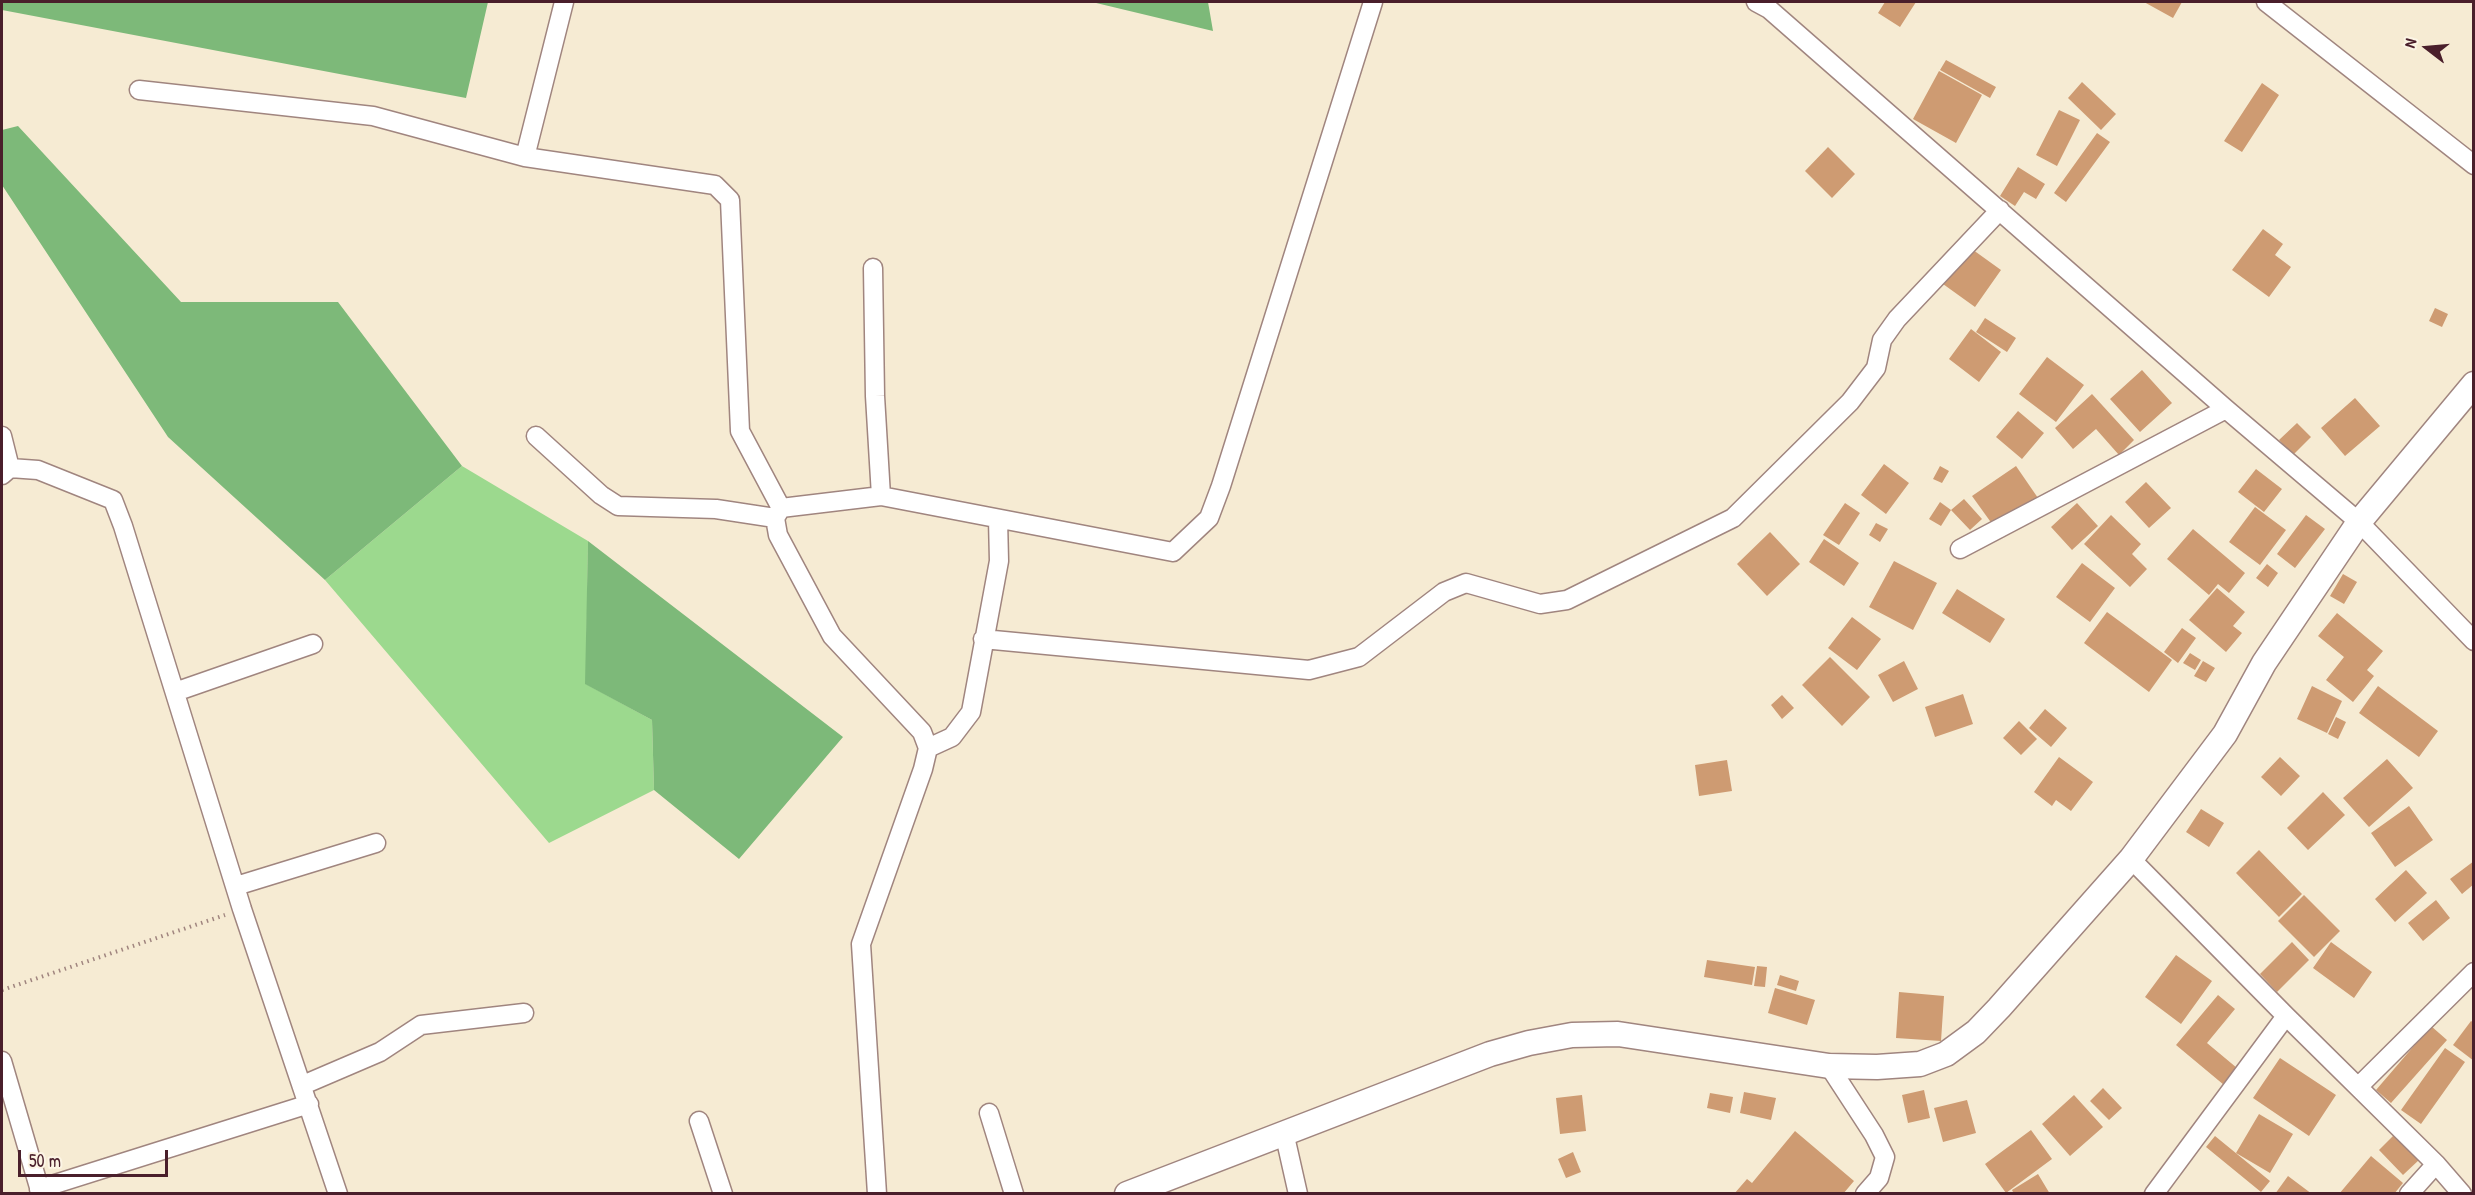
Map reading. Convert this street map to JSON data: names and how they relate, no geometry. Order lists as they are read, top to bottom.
{
  "scale_bar": "50 m",
  "north": "left"
}
